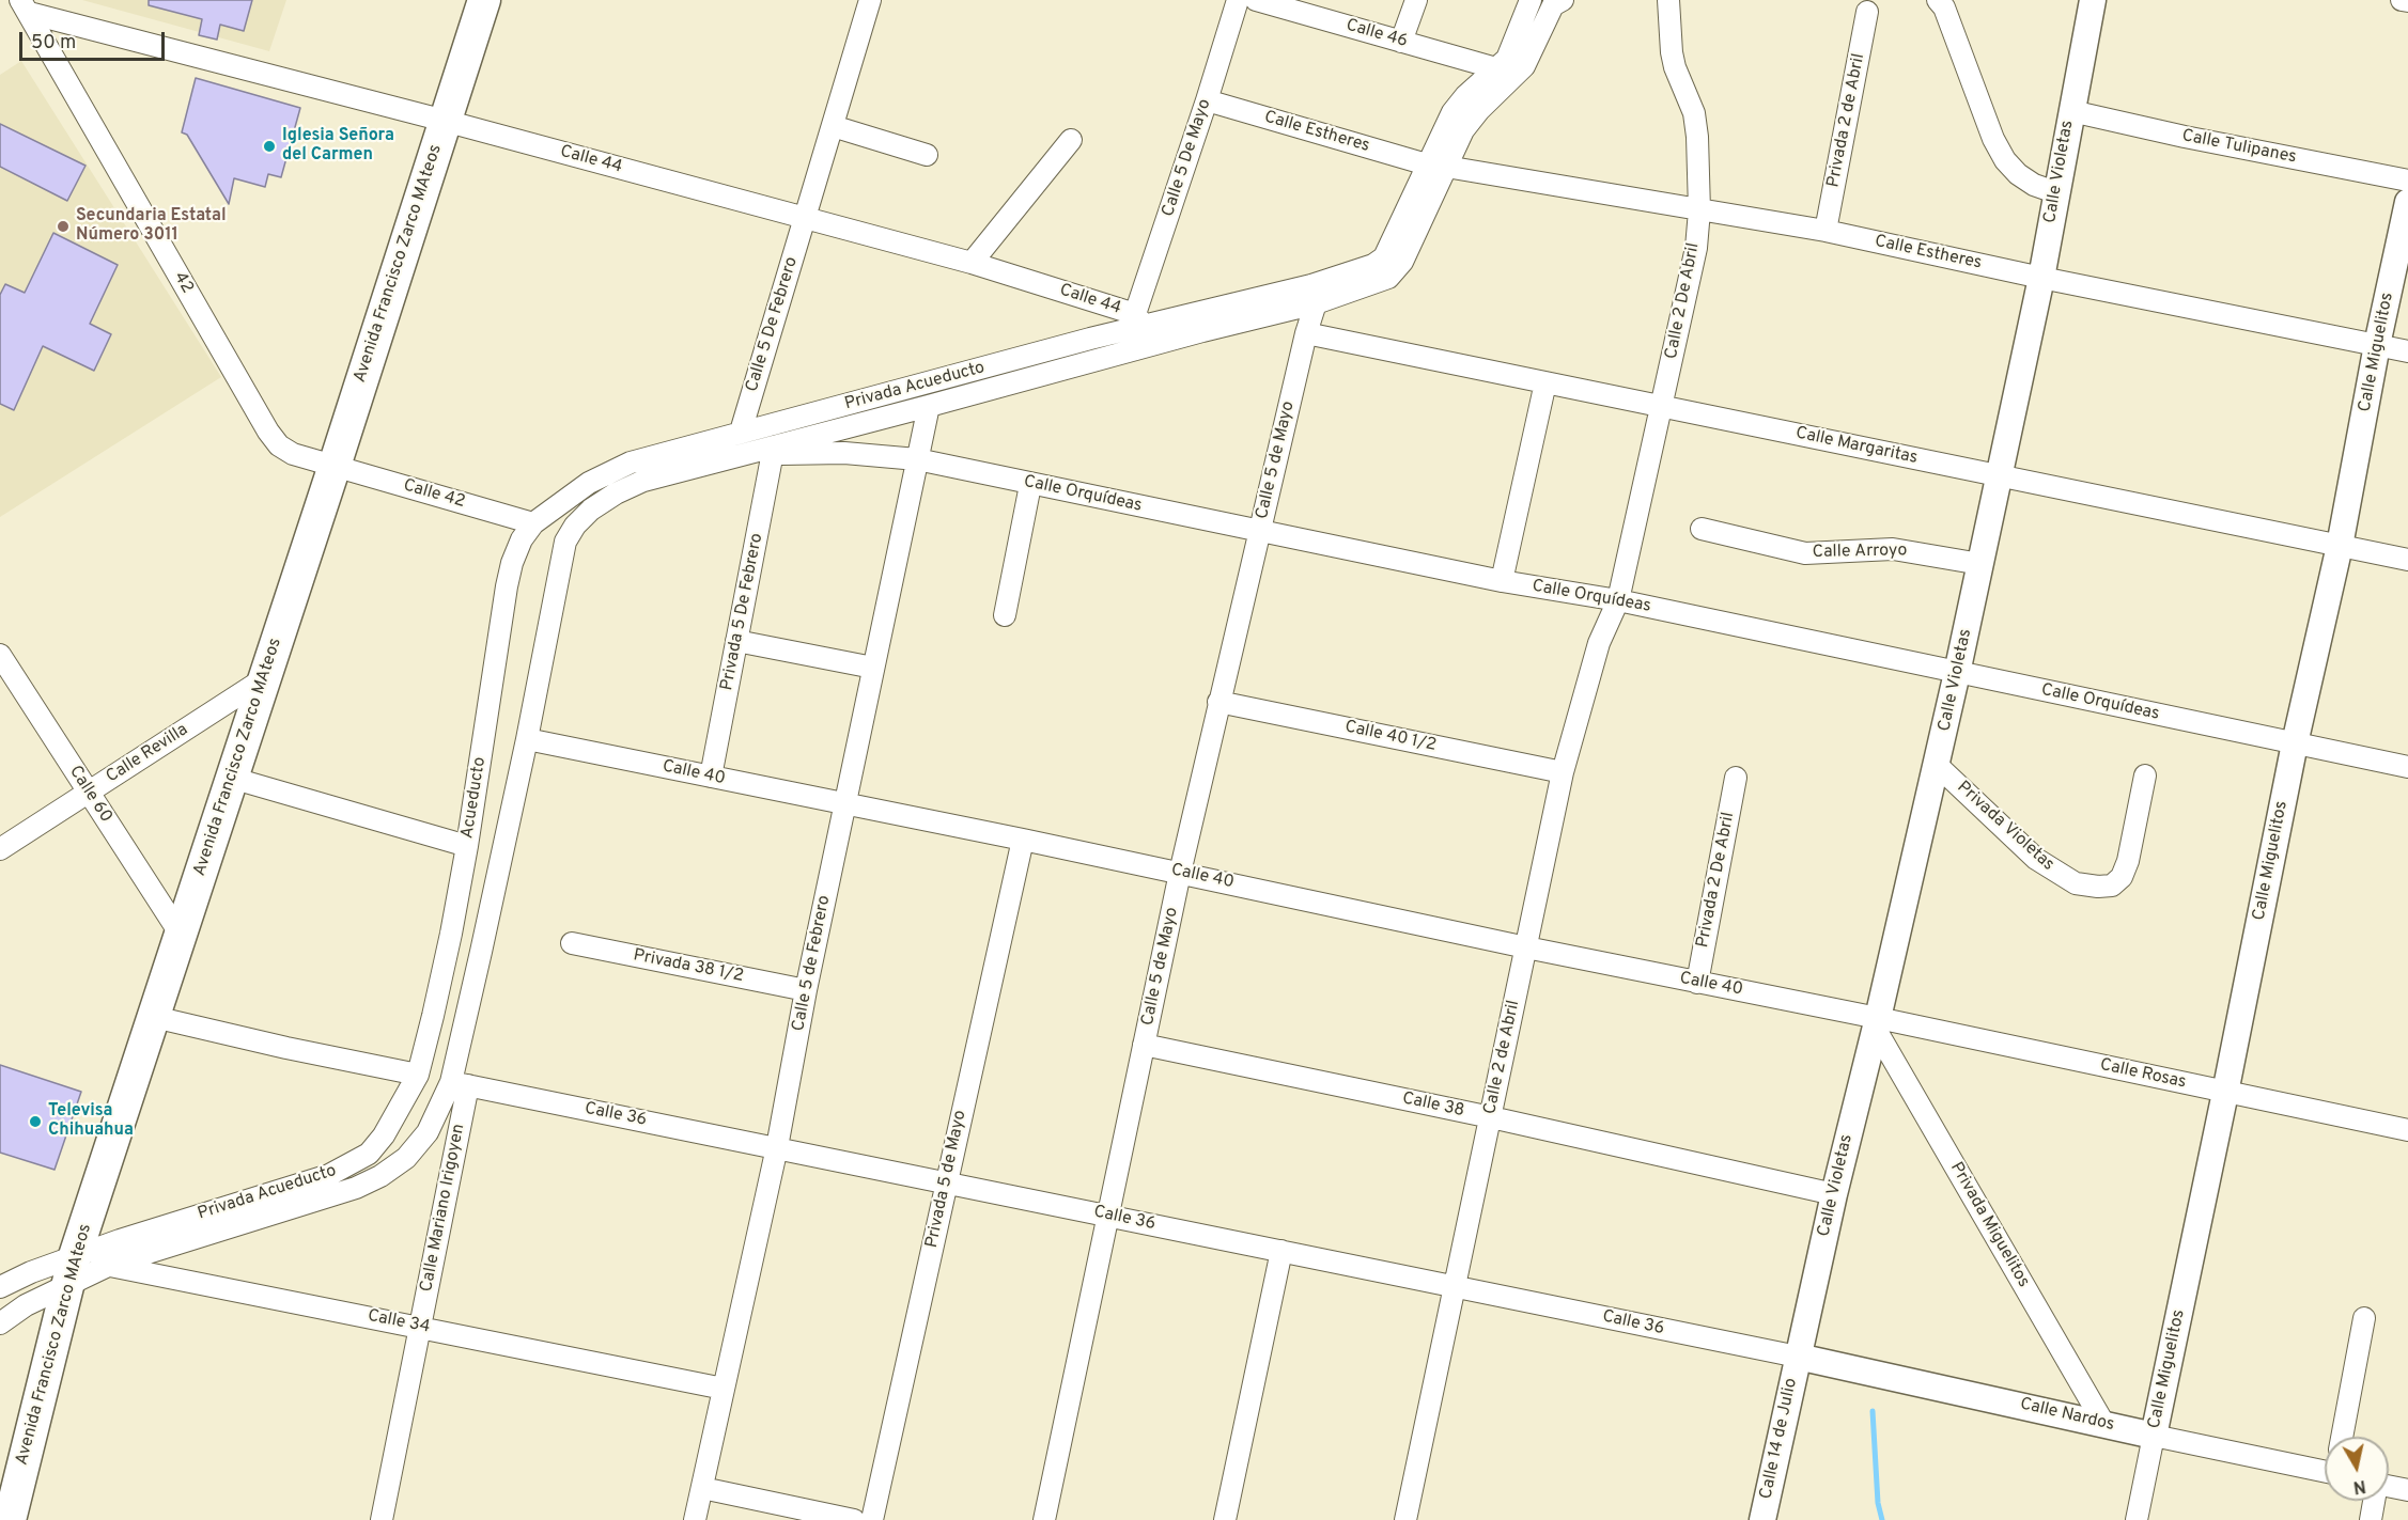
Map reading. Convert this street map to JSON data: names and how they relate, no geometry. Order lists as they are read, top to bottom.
{
  "streets": {
    "main road": ["Avenida Francisco Zarco MAteos"],
    "street": [
      "Calle 46",
      "Privada 2 de Abril",
      "Calle Estheres",
      "Calle Tulipanes",
      "Calle 5 De Mayo",
      "Calle 44",
      "Calle Violetas",
      "42",
      "Calle 2 De Abril",
      "Calle 5 De Febrero",
      "Calle Miguelitos",
      "Privada Acueducto",
      "Calle Margaritas",
      "Calle 5 de Mayo",
      "Calle 42",
      "Calle Orquídeas",
      "Calle Arroyo",
      "Privada 5 De Febrero",
      "Calle 40 1/2",
      "Calle Revilla",
      "Calle 40",
      "Calle 60",
      "Acueducto",
      "Privada Violetas",
      "Privada 2 De Abril",
      "Calle 5 de Febrero",
      "Privada 38 1/2",
      "Calle 2 de Abril",
      "Calle Rosas",
      "Calle 38",
      "Calle 36",
      "Privada 5 de Mayo",
      "Calle Mariano Irigoyen",
      "Privada Miguelitos",
      "Calle 34",
      "Calle Nardos",
      "Calle 14 de Julio"
    ]
  },
  "crossings": [
    ["Privada 2 de Abril", "Calle Estheres"],
    ["Calle Estheres", "Calle 5 De Mayo"],
    ["Calle Estheres", "Calle Violetas"],
    ["Calle Estheres", "Calle 2 De Abril"],
    ["Calle Estheres", "Calle Miguelitos"],
    ["Calle Tulipanes", "Calle Violetas"],
    ["Calle 5 De Mayo", "Calle 44"],
    ["Calle 5 De Mayo", "Privada Acueducto"],
    ["Calle 44", "Avenida Francisco Zarco MAteos"],
    ["Calle 44", "42"],
    ["Calle 44", "Calle 5 De Febrero"],
    ["Calle 44", "Privada Acueducto"],
    ["Calle Violetas", "Calle Margaritas"],
    ["Calle Violetas", "Calle Orquídeas"],
    ["Calle Violetas", "Calle Arroyo"],
    ["Calle Violetas", "Calle 40"],
    ["Calle Violetas", "Privada Violetas"],
    ["Calle Violetas", "Calle Rosas"],
    ["Calle Violetas", "Calle 38"],
    ["Calle Violetas", "Calle 36"],
    ["Calle Violetas", "Privada Miguelitos"],
    ["Calle Violetas", "Calle Nardos"],
    ["Calle Violetas", "Calle 14 de Julio"],
    ["Avenida Francisco Zarco MAteos", "42"],
    ["Avenida Francisco Zarco MAteos", "Privada Acueducto"],
    ["Avenida Francisco Zarco MAteos", "Calle 42"],
    ["Avenida Francisco Zarco MAteos", "Calle Revilla"],
    ["Avenida Francisco Zarco MAteos", "Calle 60"],
    ["Avenida Francisco Zarco MAteos", "Calle 34"],
    ["42", "Calle 42"],
    ["Calle 2 De Abril", "Calle Margaritas"],
    ["Calle 2 De Abril", "Calle Orquídeas"],
    ["Calle 2 De Abril", "Calle 2 de Abril"],
    ["Calle 5 De Febrero", "Privada Acueducto"],
    ["Calle Miguelitos", "Calle Margaritas"],
    ["Calle Miguelitos", "Calle Orquídeas"],
    ["Calle Miguelitos", "Calle Rosas"],
    ["Calle Miguelitos", "Calle Nardos"],
    ["Privada Acueducto", "Calle 5 de Mayo"],
    ["Privada Acueducto", "Calle 42"],
    ["Privada Acueducto", "Calle Orquídeas"],
    ["Privada Acueducto", "Privada 5 De Febrero"],
    ["Privada Acueducto", "Calle 40"],
    ["Privada Acueducto", "Acueducto"],
    ["Privada Acueducto", "Calle 5 de Febrero"],
    ["Privada Acueducto", "Calle 36"],
    ["Privada Acueducto", "Calle Mariano Irigoyen"],
    ["Privada Acueducto", "Calle 34"],
    ["Calle Margaritas", "Calle 5 de Mayo"],
    ["Calle 5 de Mayo", "Calle Orquídeas"],
    ["Calle 5 de Mayo", "Calle 40 1/2"],
    ["Calle 5 de Mayo", "Calle 40"],
    ["Calle 5 de Mayo", "Calle 38"],
    ["Calle 5 de Mayo", "Calle 36"],
    ["Calle 42", "Acueducto"],
    ["Calle Orquídeas", "Privada 5 De Febrero"],
    ["Calle Orquídeas", "Calle 5 de Febrero"],
    ["Calle Orquídeas", "Calle 2 de Abril"],
    ["Privada 5 De Febrero", "Calle 40"],
    ["Calle 40 1/2", "Calle 2 de Abril"],
    ["Calle Revilla", "Calle 60"],
    ["Calle 40", "Privada 2 De Abril"],
    ["Calle 40", "Calle 5 de Febrero"],
    ["Calle 40", "Calle 2 de Abril"],
    ["Calle 40", "Calle Rosas"],
    ["Calle 40", "Privada 5 de Mayo"],
    ["Calle 40", "Privada Miguelitos"],
    ["Calle 5 de Febrero", "Privada 38 1/2"],
    ["Calle 5 de Febrero", "Calle 36"],
    ["Calle 5 de Febrero", "Calle 34"],
    ["Calle 2 de Abril", "Calle 38"],
    ["Calle 2 de Abril", "Calle 36"],
    ["Calle Rosas", "Privada Miguelitos"],
    ["Calle 36", "Privada 5 de Mayo"],
    ["Calle 36", "Calle Mariano Irigoyen"],
    ["Calle 36", "Calle Nardos"],
    ["Calle 36", "Calle 14 de Julio"],
    ["Calle Mariano Irigoyen", "Calle 34"],
    ["Privada Miguelitos", "Calle Nardos"],
    ["Calle Nardos", "Calle 14 de Julio"]
  ],
  "places": ["Iglesia Señora del Carmen", "Secundaria Estatal Número 3011", "Televisa Chihuahua"],
  "scale_bar": "50 m",
  "north": "bottom"
}
